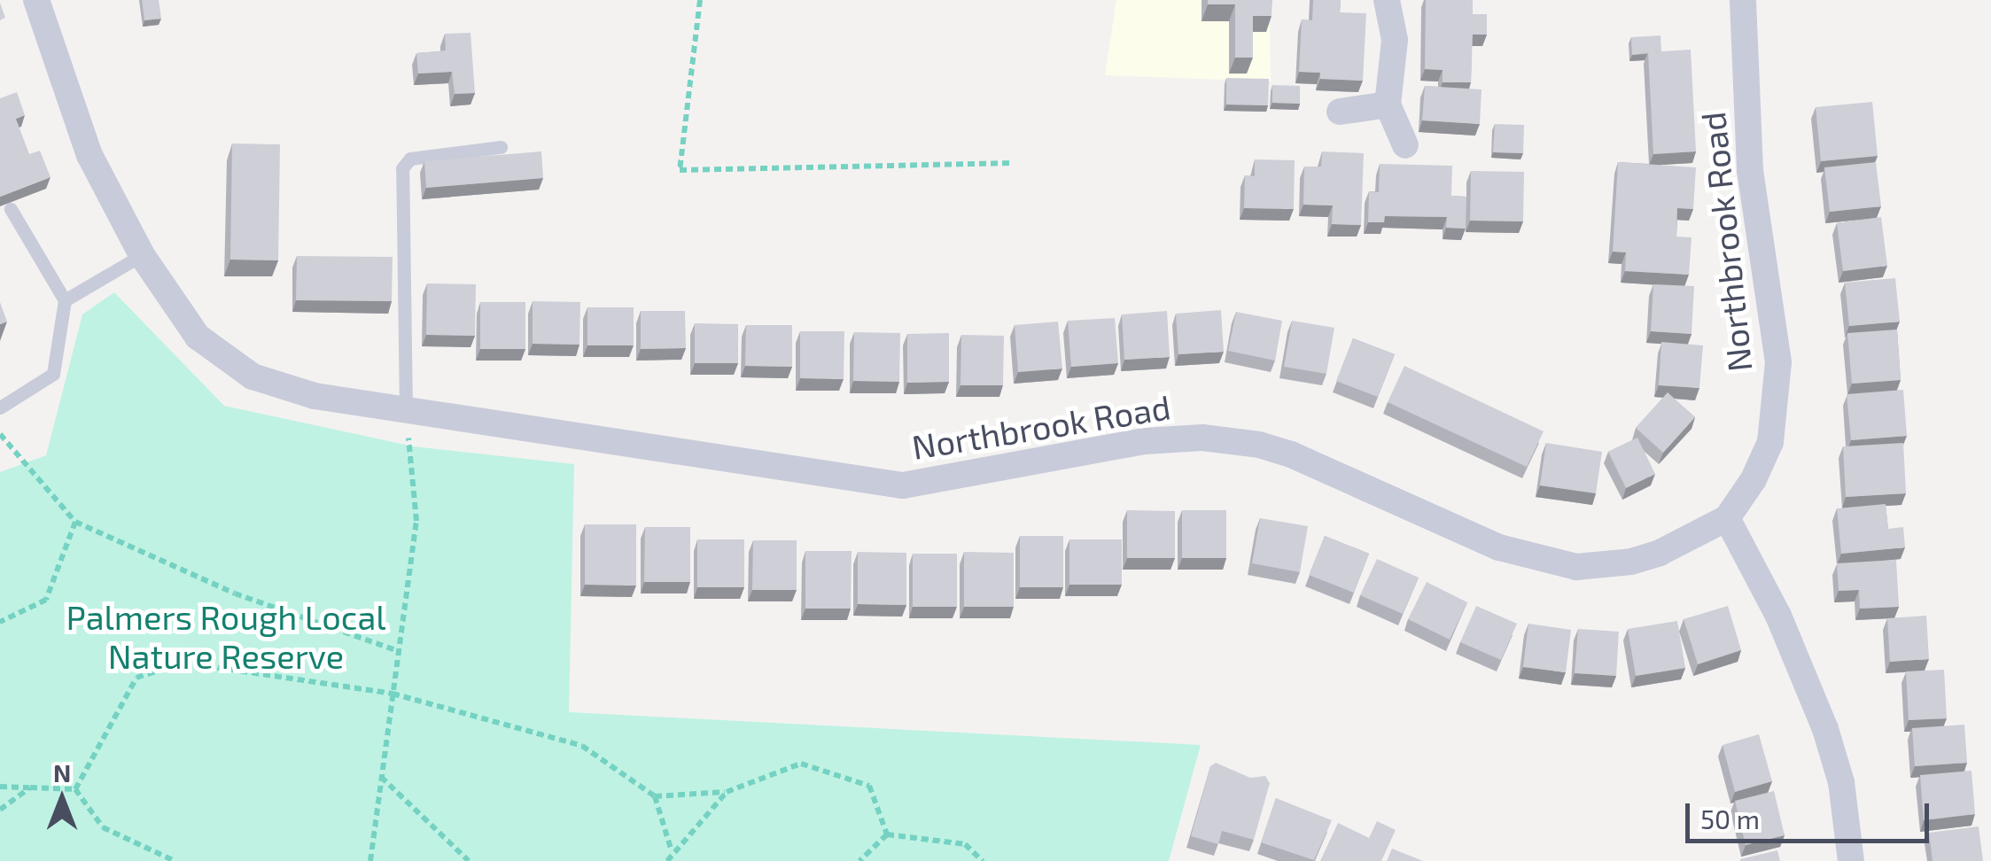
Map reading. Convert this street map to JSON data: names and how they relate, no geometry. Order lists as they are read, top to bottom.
{
  "streets": {
    "street": ["Northbrook Road"]
  },
  "parks": ["Palmers Rough Local Nature Reserve"],
  "scale_bar": "50 m",
  "north": "top"
}
